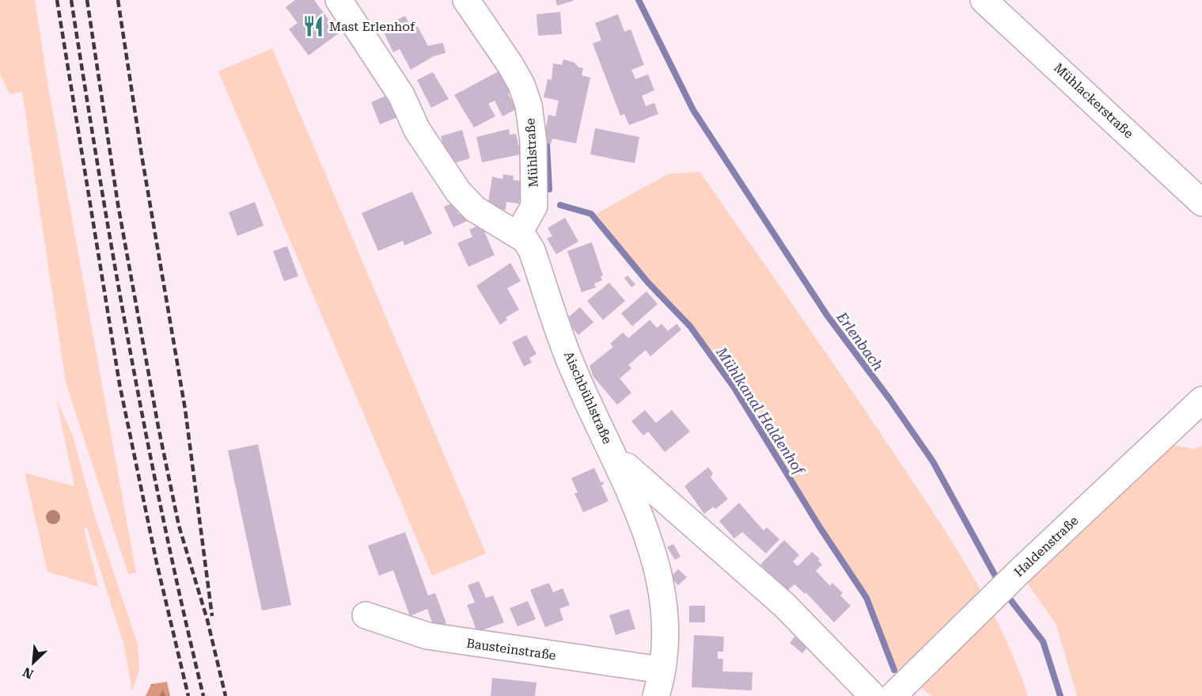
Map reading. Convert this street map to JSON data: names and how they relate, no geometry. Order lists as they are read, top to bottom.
{
  "streets": {
    "street": [
      "Mühlackerstraße",
      "Mühlstraße",
      "Aischbühlstraße",
      "Haldenstraße",
      "Bausteinstraße"
    ]
  },
  "crossings": [
    ["Mühlstraße", "Aischbühlstraße"]
  ],
  "water": ["Erlenbach", "Mühlkanal Haldenhof"],
  "places": {
    "restaurant": ["Mast Erlenhof"]
  },
  "north": "bottom left"
}
